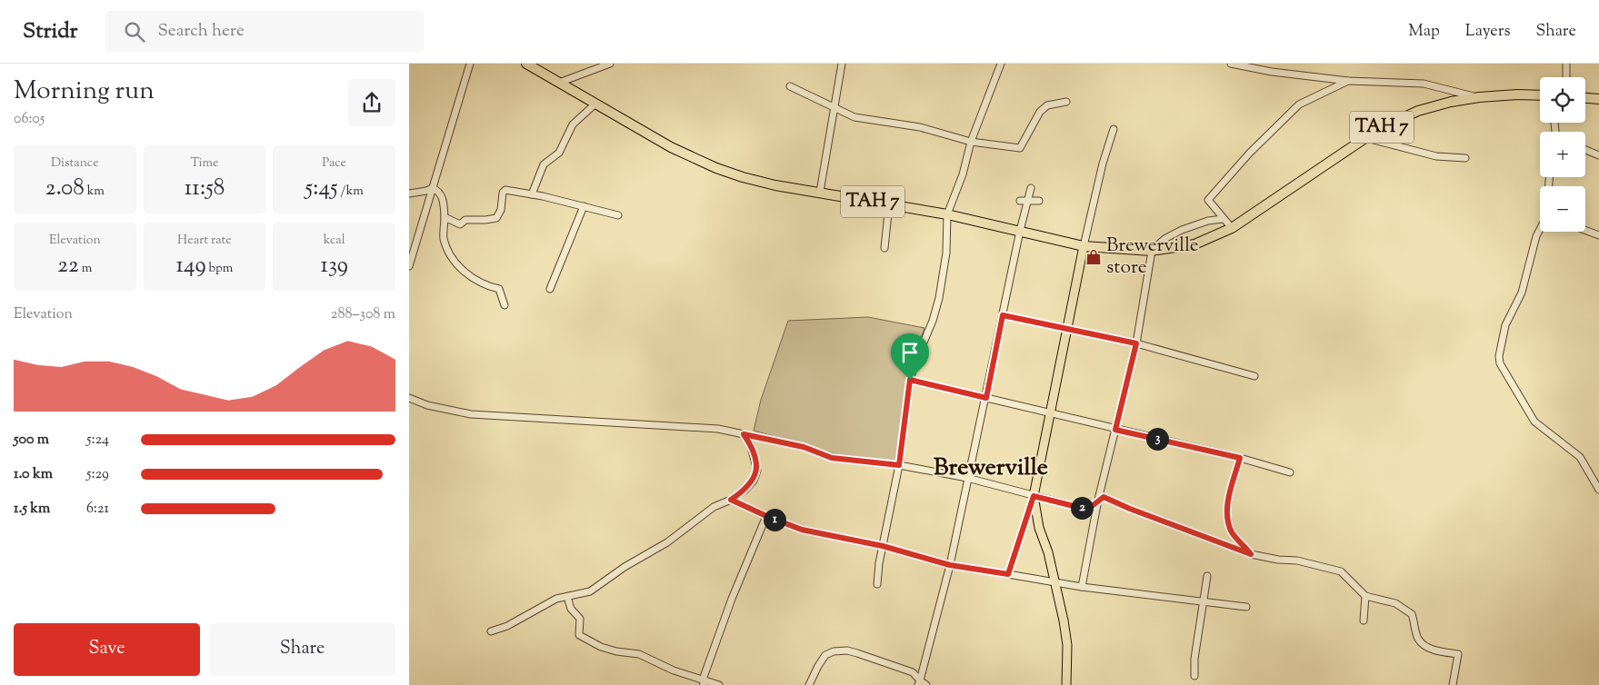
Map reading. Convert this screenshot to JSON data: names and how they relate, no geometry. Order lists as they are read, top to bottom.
{
  "streets": {
    "highway": ["TAH 7"]
  },
  "districts": ["Brewerville"],
  "places": {
    "shop": ["Brewerville store"]
  },
  "page": {
    "header": "Stridr",
    "search": "Search here",
    "nav": ["Map", "Layers", "Share"],
    "heading": ["Morning run", "06:05"],
    "map_buttons": ["+", "−"],
    "stats": [
      ["Distance", "2.08 km"],
      ["Time", "11:58"],
      ["Pace", "5:45 /km"],
      ["Elevation", "22 m"],
      ["Heart rate", "149 bpm"],
      ["kcal", "139"]
    ],
    "chart": ["Elevation", "288–308 m"],
    "list": [
      {
        "name": "500 m",
        "note": "5:24"
      },
      {
        "name": "1.0 km",
        "note": "5:29"
      },
      {
        "name": "1.5 km",
        "note": "6:21"
      }
    ],
    "pins": ["3", "2", "1"],
    "buttons": ["Save", "Share"]
  }
}
